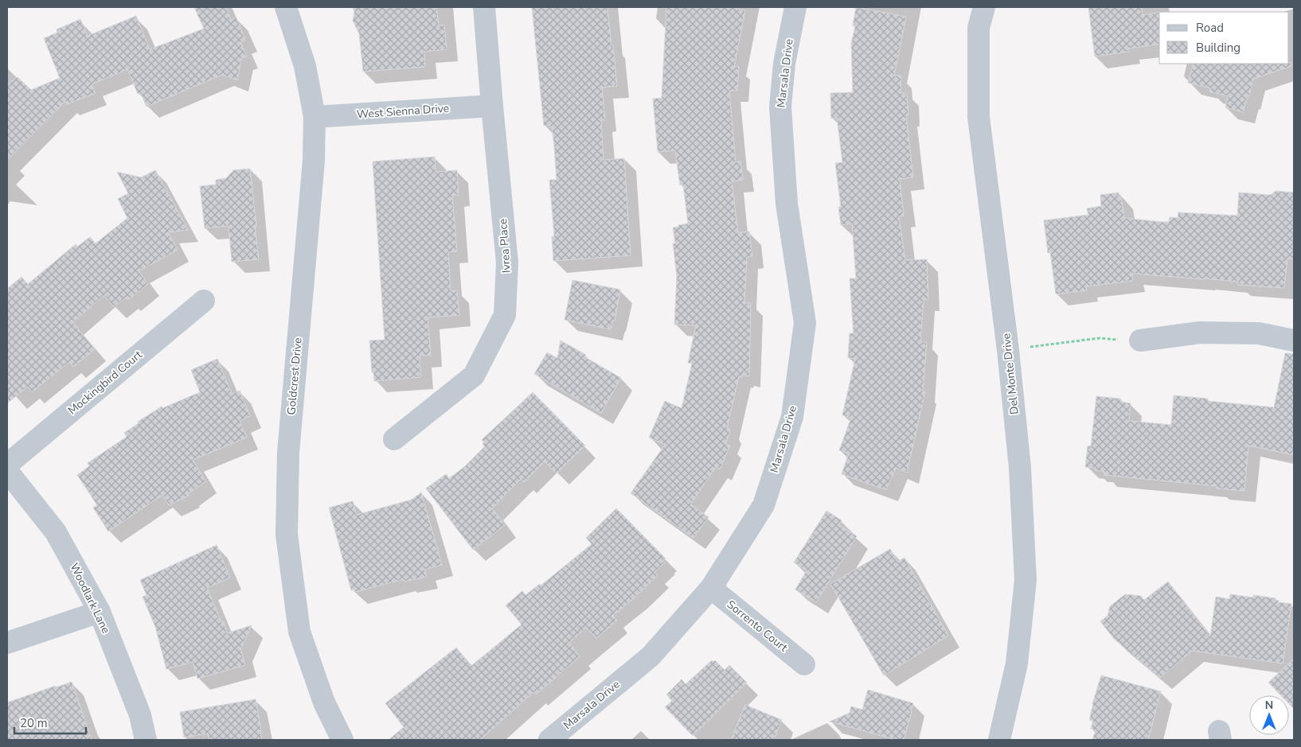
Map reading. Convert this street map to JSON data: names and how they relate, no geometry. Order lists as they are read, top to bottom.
{
  "streets": {
    "street": [
      "Marsala Drive",
      "West Sienna Drive",
      "Ivrea Place",
      "Del Monte Drive",
      "Goldcrest Drive",
      "Mockingbird Court",
      "Woodlark Lane",
      "Sorrento Court"
    ]
  },
  "crossings": [
    ["Marsala Drive", "Sorrento Court"],
    ["West Sienna Drive", "Ivrea Place"],
    ["West Sienna Drive", "Goldcrest Drive"]
  ],
  "legend": ["Road", "Building"],
  "scale_bar": "20 m",
  "north": "top"
}
